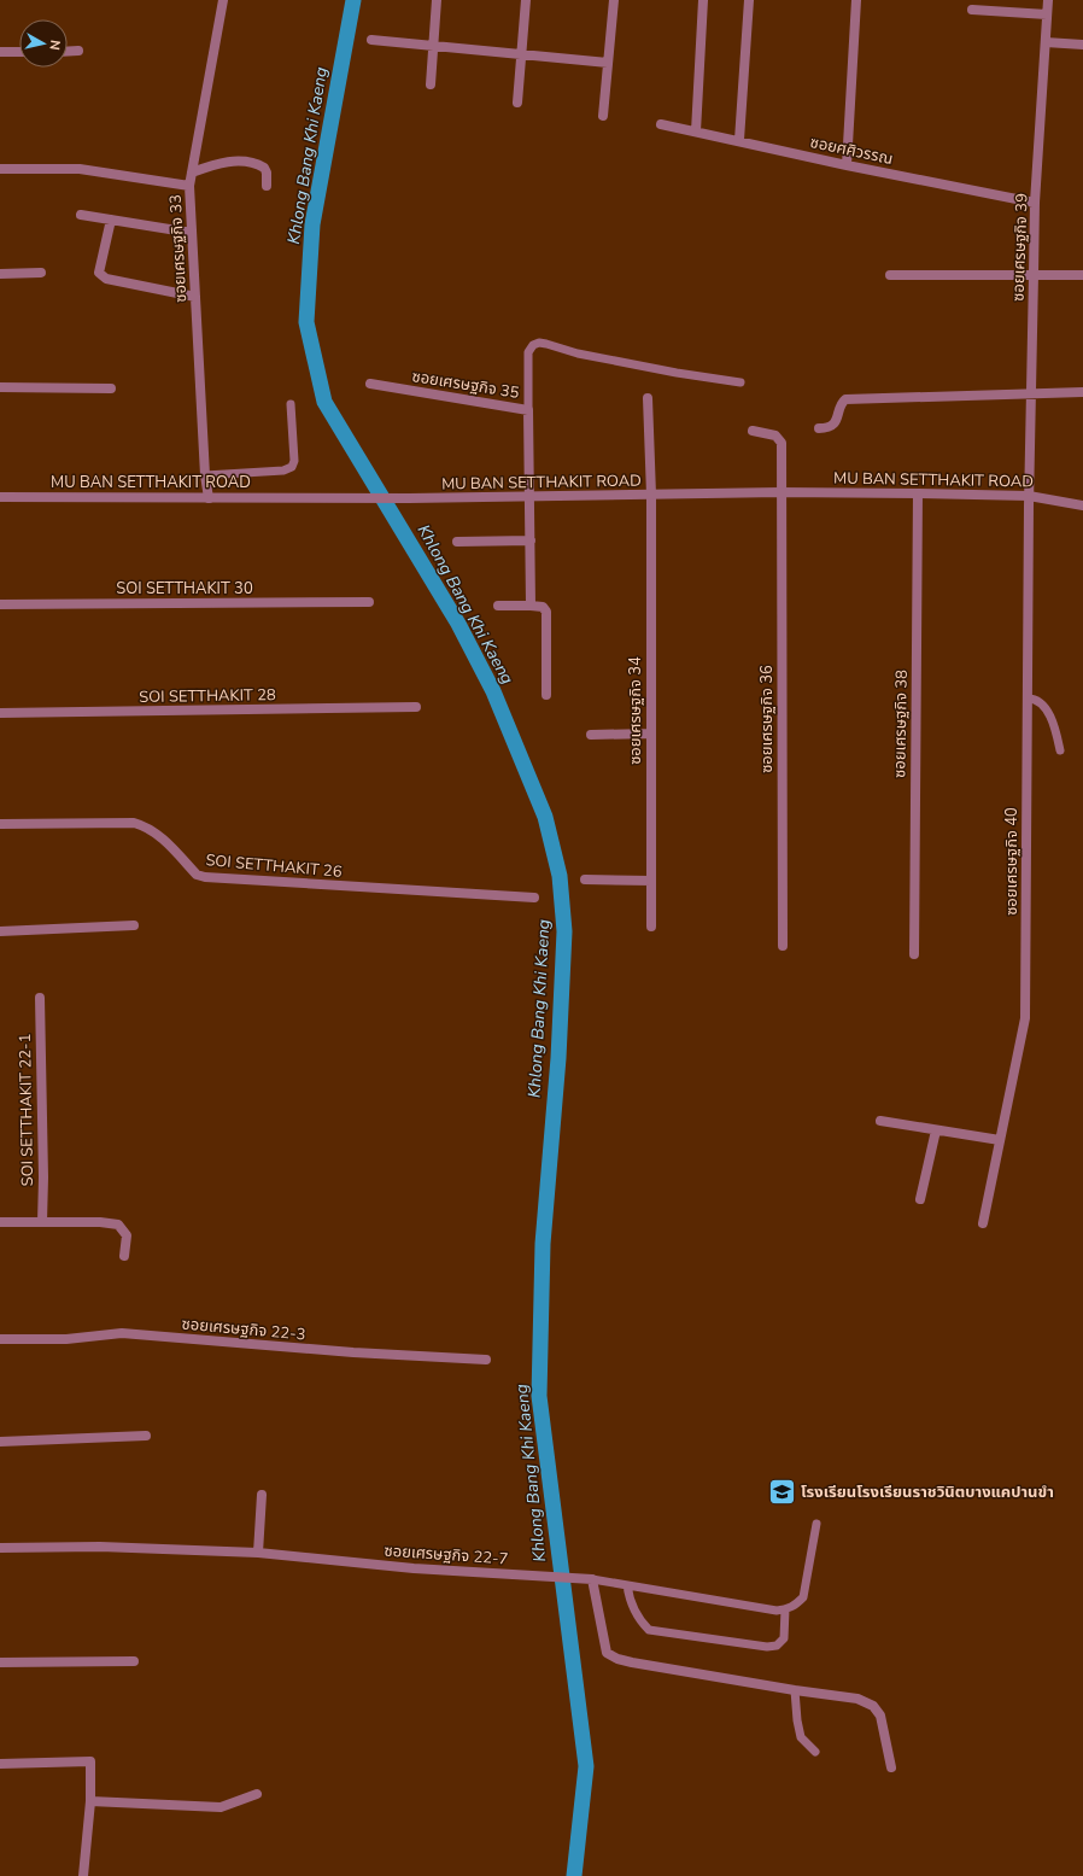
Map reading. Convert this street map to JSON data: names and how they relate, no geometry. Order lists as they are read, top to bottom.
{
  "streets": {
    "street": [
      "ซอยศศิวรรณ",
      "ซอยเศรษฐกิจ 39",
      "ซอยเศรษฐกิจ 33",
      "ซอยเศรษฐกิจ 35",
      "MU BAN SETTHAKIT ROAD",
      "SOI SETTHAKIT 30",
      "SOI SETTHAKIT 28",
      "ซอยเศรษฐกิจ 34",
      "ซอยเศรษฐกิจ 36",
      "ซอยเศรษฐกิจ 38",
      "ซอยเศรษฐกิจ 40",
      "SOI SETTHAKIT 26",
      "SOI SETTHAKIT 22-1",
      "ซอยเศรษฐกิจ 22-3",
      "ซอยเศรษฐกิจ 22-7"
    ]
  },
  "crossings": [
    ["ซอยศศิวรรณ", "ซอยเศรษฐกิจ 39"],
    ["ซอยเศรษฐกิจ 39", "MU BAN SETTHAKIT ROAD"],
    ["ซอยเศรษฐกิจ 39", "ซอยเศรษฐกิจ 40"],
    ["ซอยเศรษฐกิจ 33", "MU BAN SETTHAKIT ROAD"],
    ["ซอยเศรษฐกิจ 35", "MU BAN SETTHAKIT ROAD"],
    ["MU BAN SETTHAKIT ROAD", "ซอยเศรษฐกิจ 34"],
    ["MU BAN SETTHAKIT ROAD", "ซอยเศรษฐกิจ 36"],
    ["MU BAN SETTHAKIT ROAD", "ซอยเศรษฐกิจ 38"],
    ["MU BAN SETTHAKIT ROAD", "ซอยเศรษฐกิจ 40"]
  ],
  "water": ["Khlong Bang Khi Kaeng"],
  "places": {
    "school or university": ["โรงเรียนโรงเรียนราชวินิตบางแคปานขำ"]
  },
  "north": "right"
}
